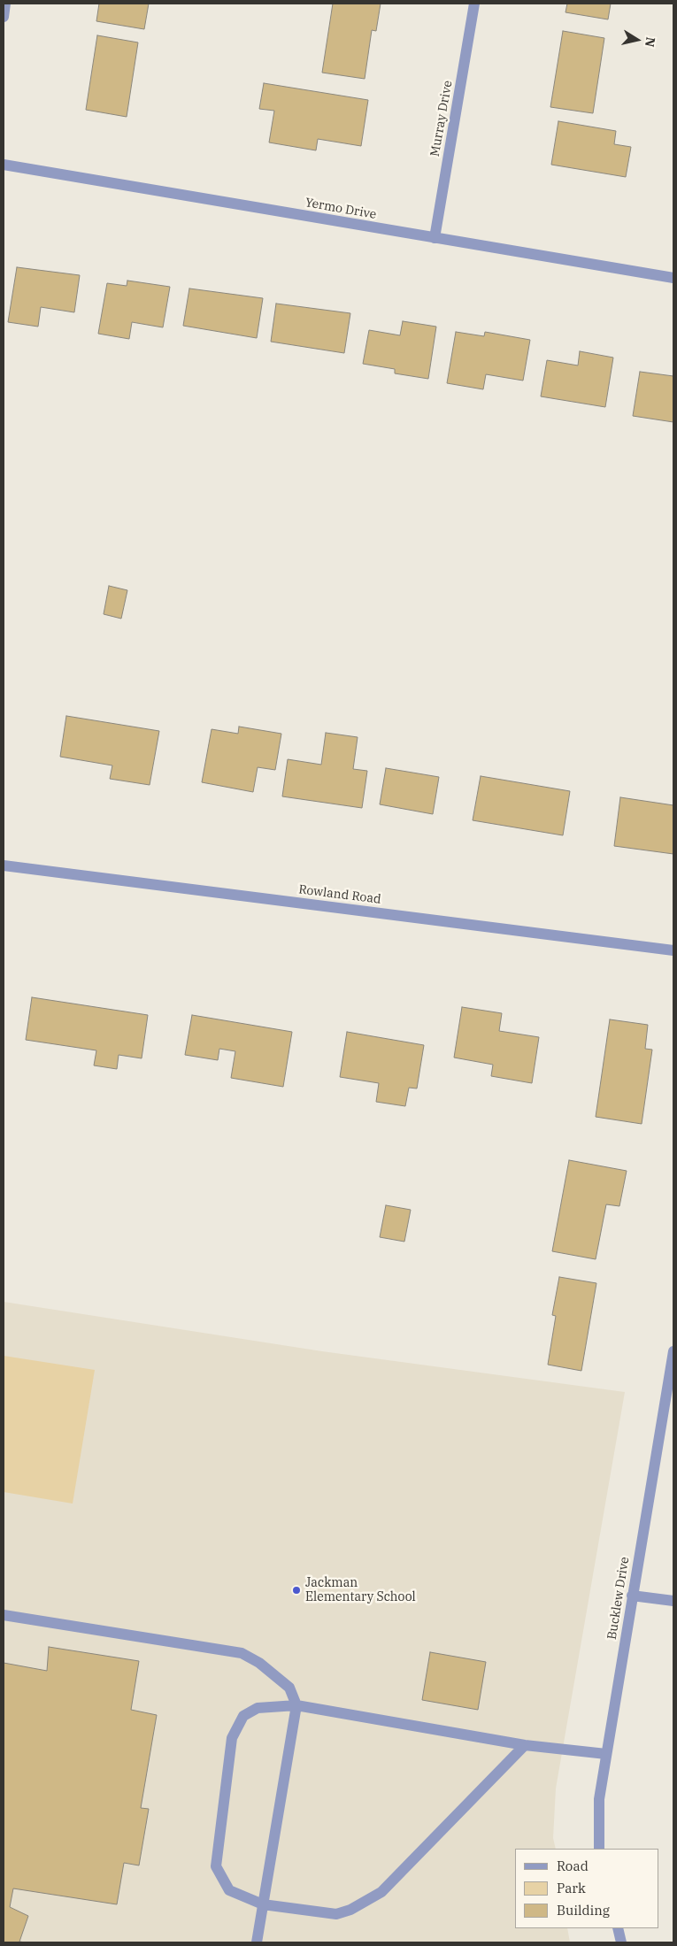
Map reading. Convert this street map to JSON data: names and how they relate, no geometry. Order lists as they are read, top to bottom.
{
  "streets": {
    "street": [
      "Murray Drive",
      "Yermo Drive",
      "Rowland Road",
      "Bucklew Drive"
    ]
  },
  "crossings": [
    ["Murray Drive", "Yermo Drive"]
  ],
  "places": ["Jackman Elementary School"],
  "legend": ["Road", "Park", "Building"],
  "north": "right"
}
